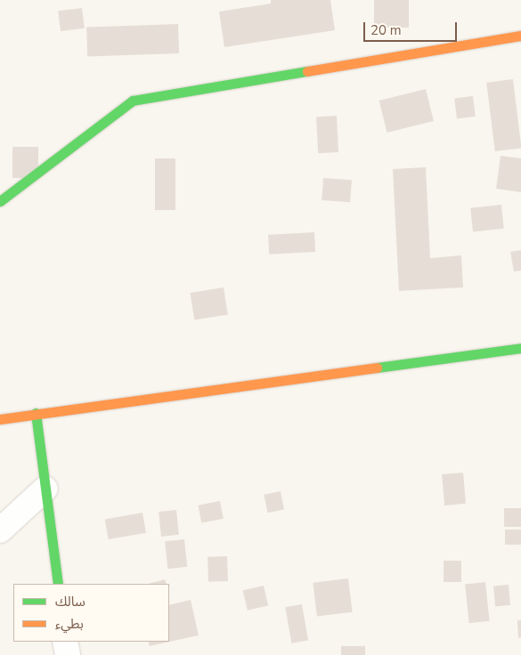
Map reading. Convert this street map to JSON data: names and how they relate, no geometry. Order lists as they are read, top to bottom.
{
  "legend": ["سالك", "بطيء"],
  "scale_bar": "20 m"
}
